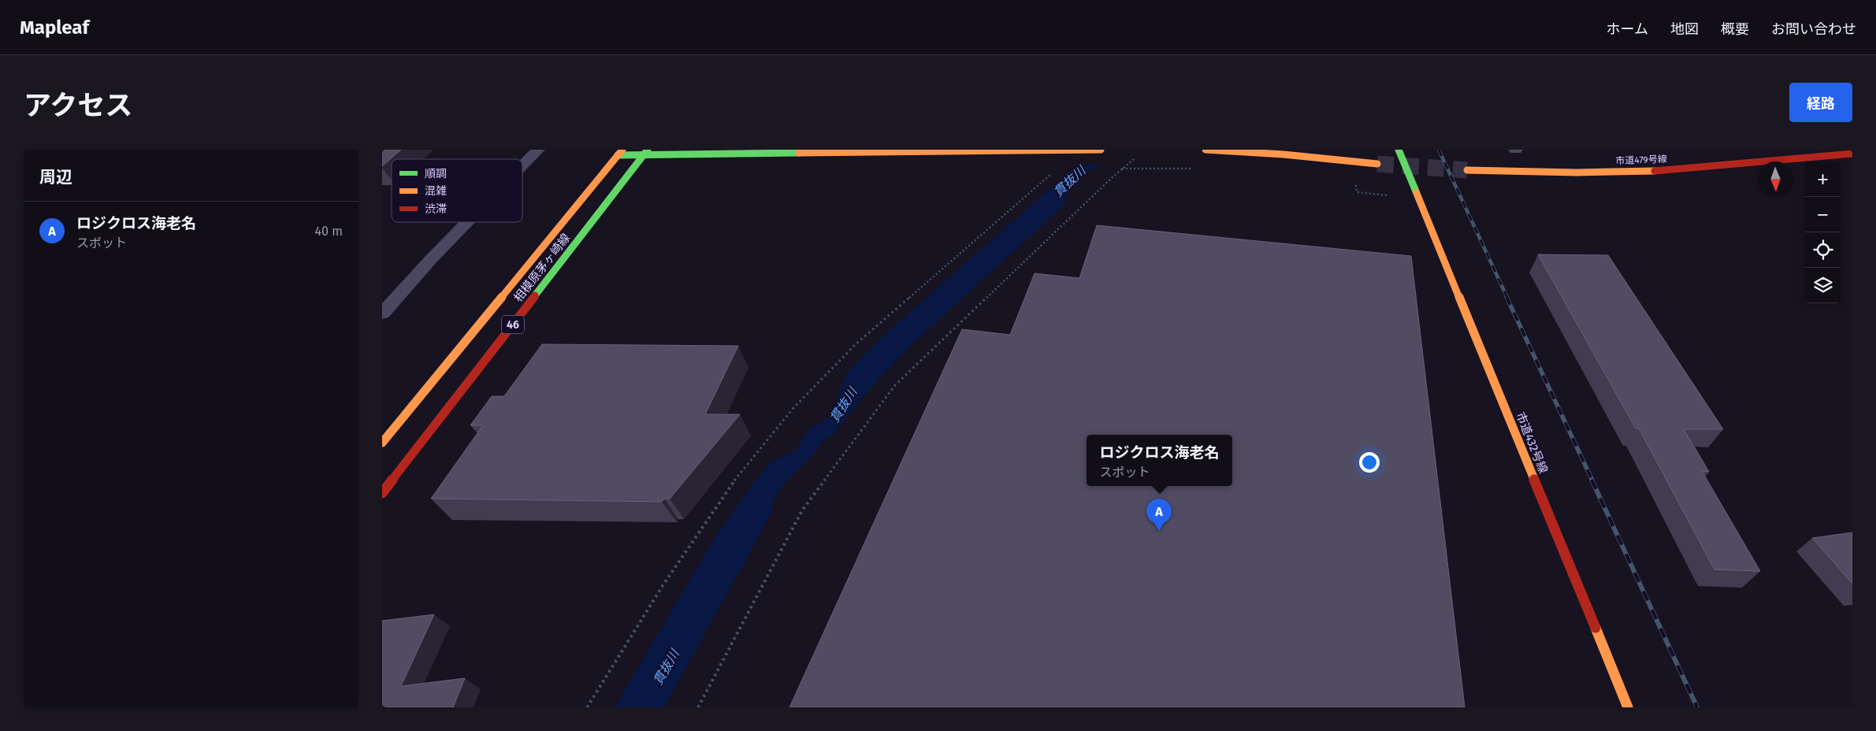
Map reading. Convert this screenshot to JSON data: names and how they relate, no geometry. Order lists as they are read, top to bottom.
{
  "streets": {
    "street": [
      "市道479号線",
      "相模原茅ヶ崎線",
      "46",
      "市道432号線"
    ]
  },
  "water": ["貫抜川"],
  "legend": ["順調", "混雑", "渋滞"],
  "north": "bottom",
  "page": {
    "header": "Mapleaf",
    "nav": [
      "ホーム",
      "地図",
      "概要",
      "お問い合わせ"
    ],
    "title": "アクセス",
    "buttons": "経路",
    "heading": "周辺",
    "map_buttons": ["+", "−"],
    "list": [
      {
        "mark": "A",
        "name": "ロジクロス海老名",
        "note": "スポット",
        "value": "40 m"
      }
    ],
    "popup": ["ロジクロス海老名", "スポット"],
    "pins": "A"
  }
}
